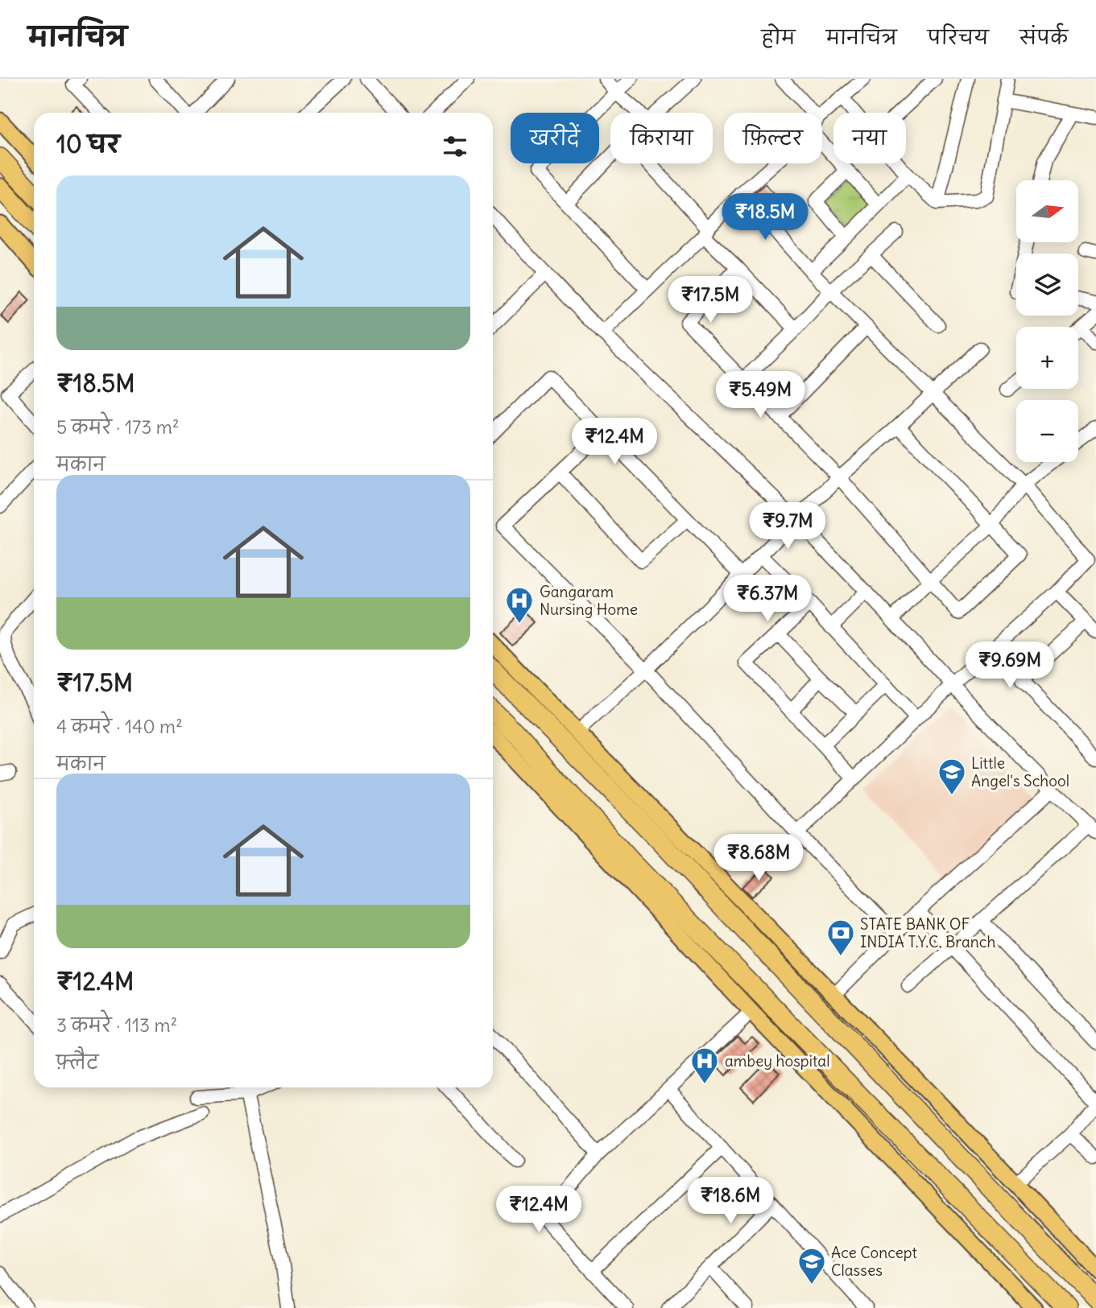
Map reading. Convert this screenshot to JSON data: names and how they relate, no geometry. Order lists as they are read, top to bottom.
{
  "places": {
    "hospital": ["Gangaram Nursing Home", "ambey hospital"],
    "school or university": ["Little Angel's School", "Ace Concept Classes"],
    "bank": ["STATE BANK OF INDIA T.Y.C. Branch"]
  },
  "north": "right",
  "page": {
    "header": "मानचित्र",
    "nav": [
      "होम",
      "मानचित्र",
      "परिचय",
      "संपर्क"
    ],
    "chip": [
      "खरीदें",
      "किराया",
      "फ़िल्टर",
      "नया"
    ],
    "heading": "10 घर",
    "map_buttons": ["+", "−"],
    "list": [
      {
        "name": "₹18.5M",
        "note": "5 कमरे · 173 m² · मकान"
      },
      {
        "name": "₹17.5M",
        "note": "4 कमरे · 140 m² · मकान"
      },
      {
        "name": "₹12.4M",
        "note": "3 कमरे · 113 m² · फ़्लैट"
      }
    ],
    "price": [
      "₹18.5M",
      "₹17.5M",
      "₹5.49M",
      "₹12.4M",
      "₹9.7M",
      "₹6.37M",
      "₹9.69M",
      "₹8.68M",
      "₹18.6M",
      "₹12.4M"
    ]
  }
}
